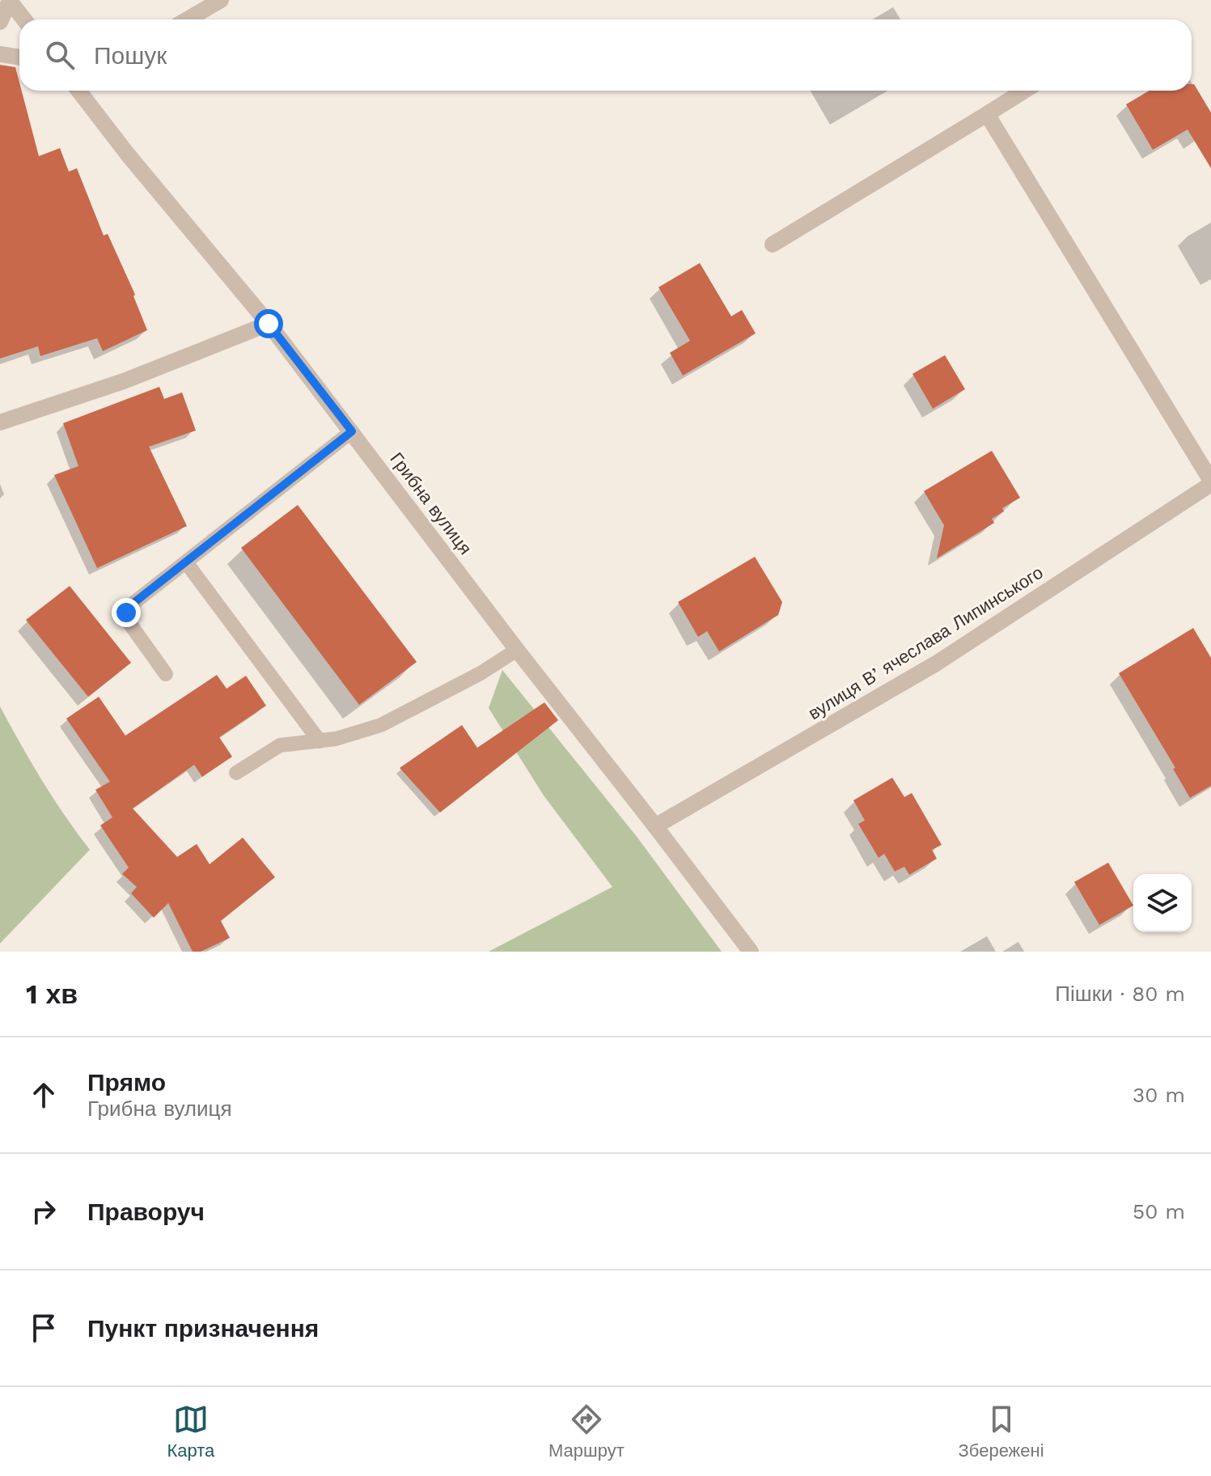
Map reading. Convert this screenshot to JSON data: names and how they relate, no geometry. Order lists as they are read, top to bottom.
{
  "streets": {
    "street": ["Грибна вулиця", "вулиця Вʼячеслава Липинського"]
  },
  "crossings": [
    ["Грибна вулиця", "вулиця Вʼячеслава Липинського"]
  ],
  "page": {
    "search": "Пошук",
    "heading": ["1 хв", "Пішки · 80 m"],
    "list": [
      ["Прямо", "Грибна вулиця", "30 m"],
      ["Праворуч", "50 m"],
      "Пункт призначення"
    ],
    "nav": ["Карта", "Маршрут", "Збережені"]
  }
}
